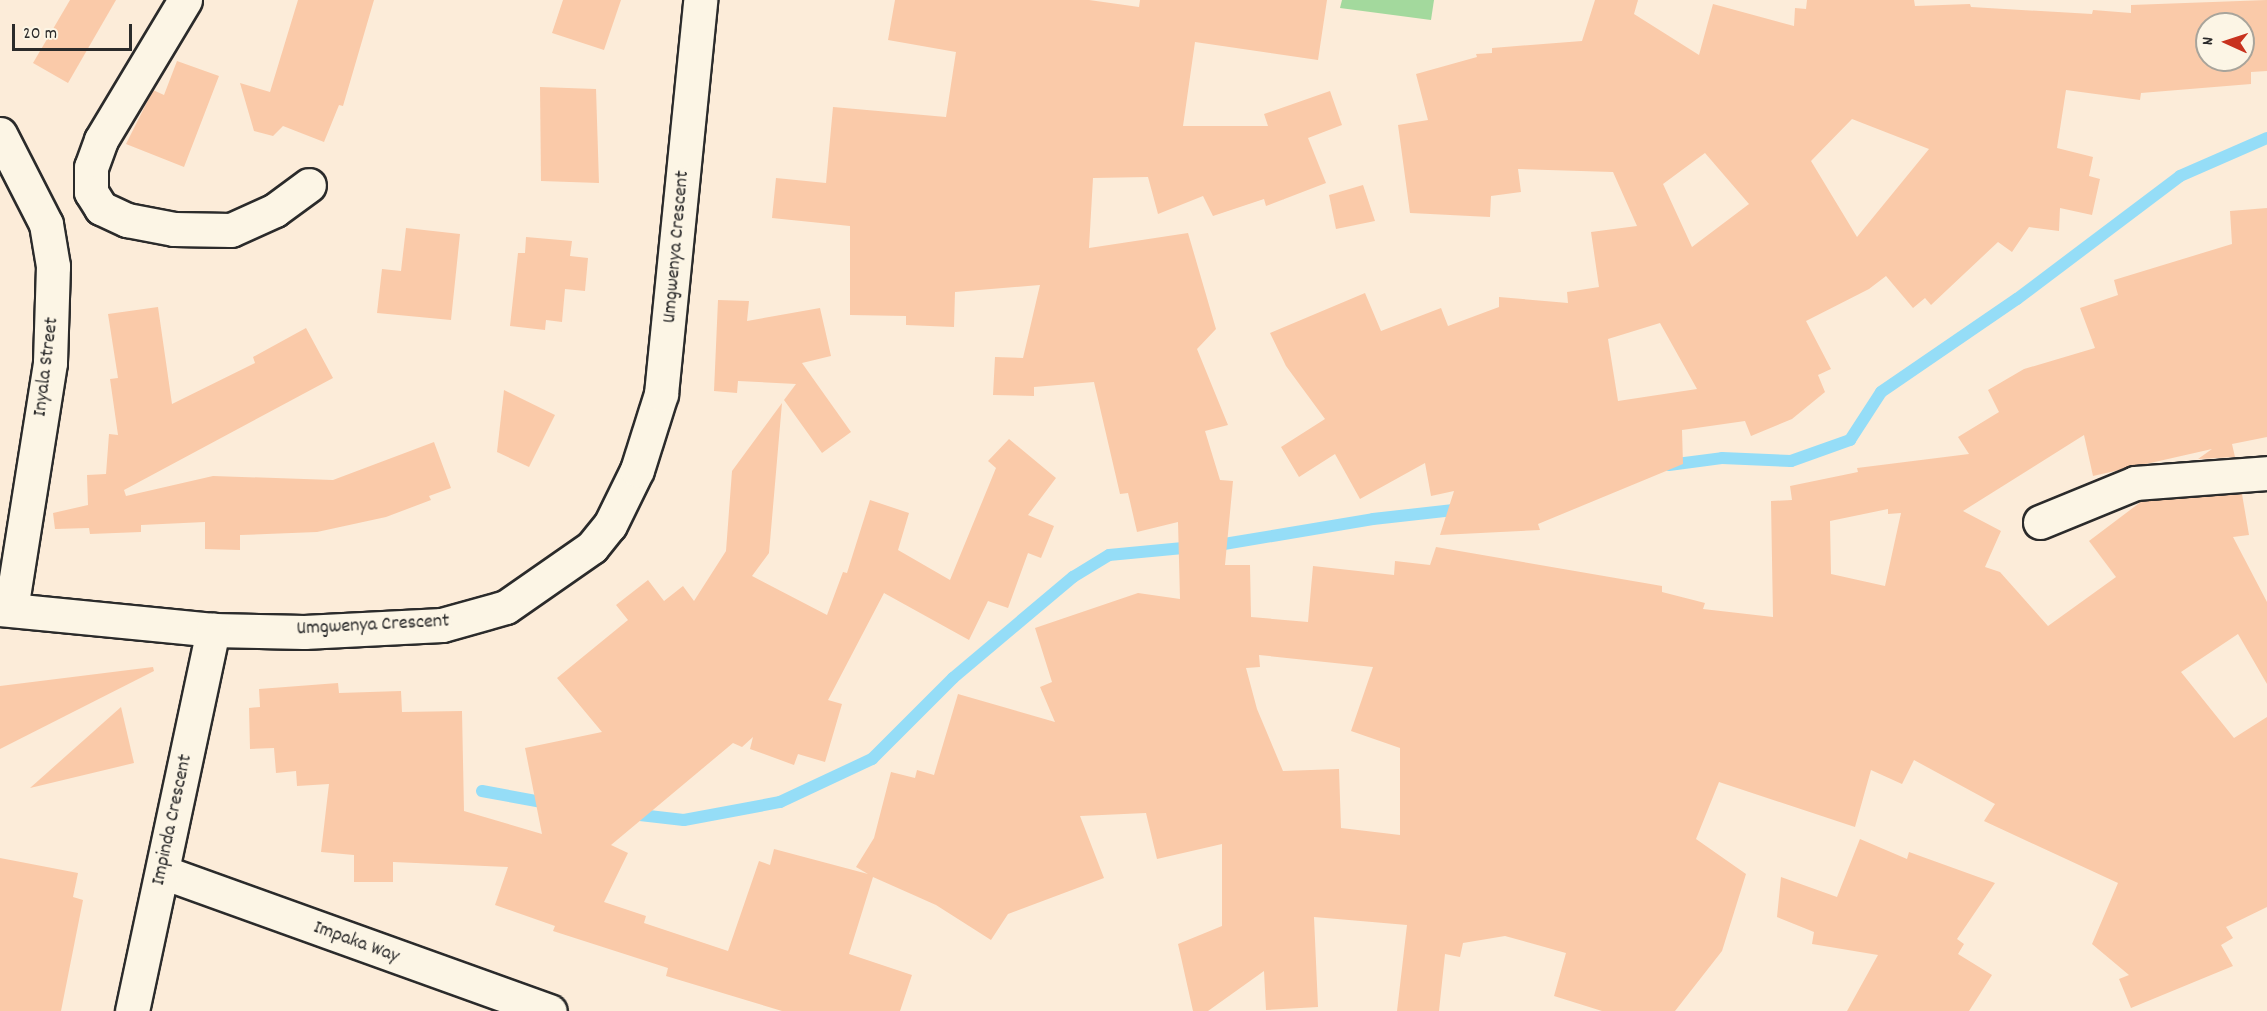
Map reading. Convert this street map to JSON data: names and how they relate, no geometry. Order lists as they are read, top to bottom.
{
  "streets": {
    "street": [
      "Umgwenya Crescent",
      "Inyala Street",
      "Impinda Crescent",
      "Impaka Way"
    ]
  },
  "crossings": [
    ["Umgwenya Crescent", "Inyala Street"],
    ["Umgwenya Crescent", "Impinda Crescent"],
    ["Impinda Crescent", "Impaka Way"]
  ],
  "scale_bar": "20 m",
  "north": "left"
}
